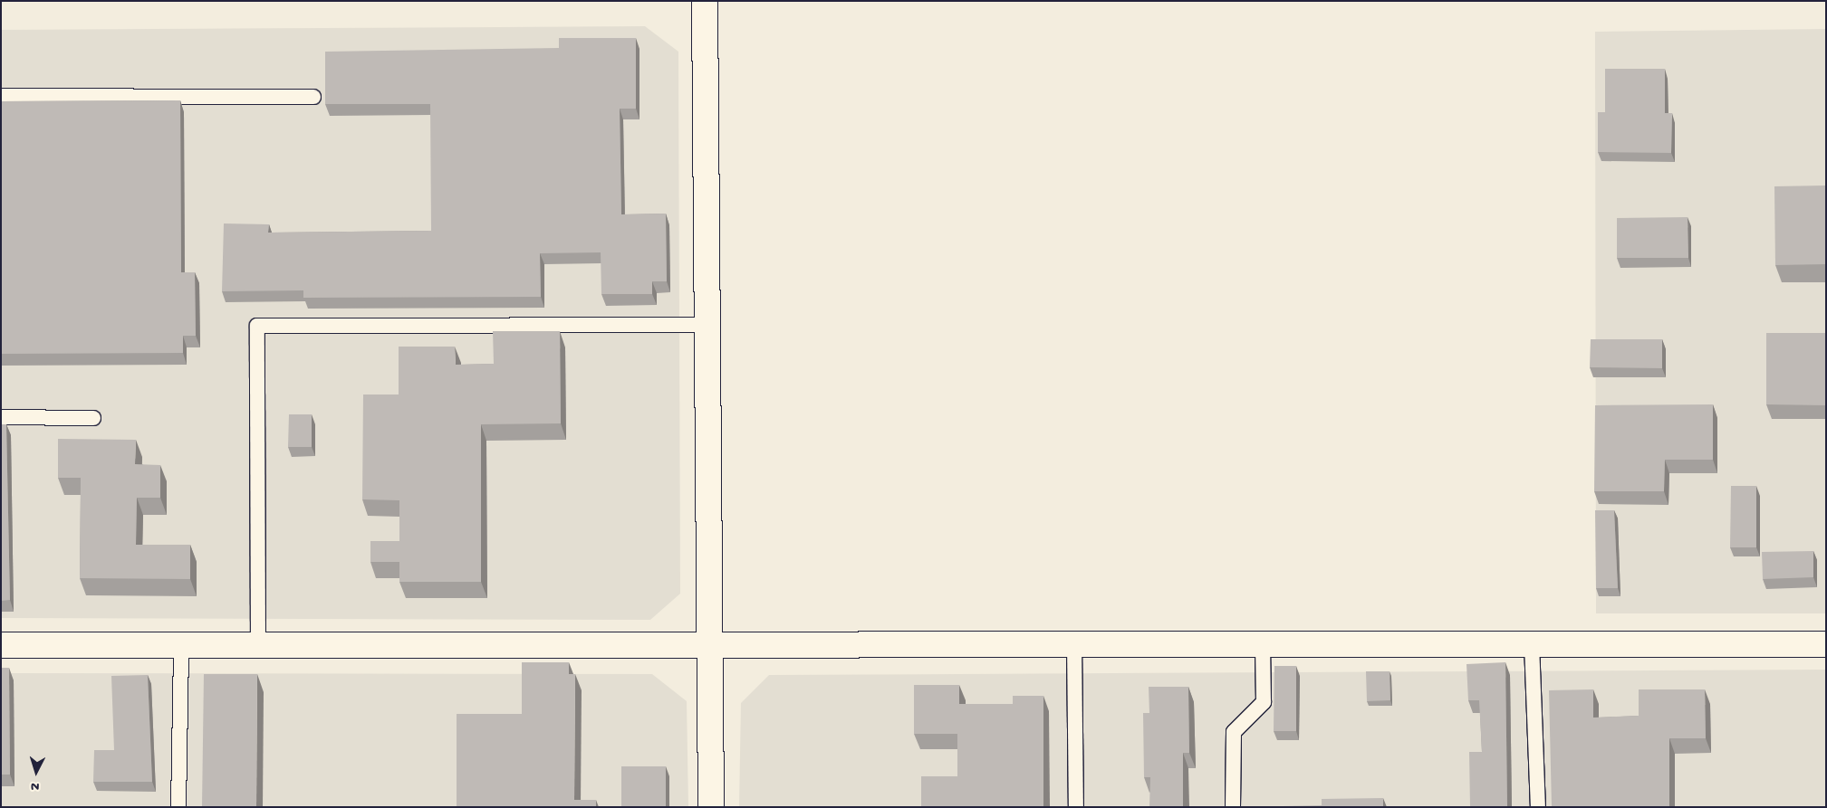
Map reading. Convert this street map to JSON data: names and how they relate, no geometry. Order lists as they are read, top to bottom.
{
  "north": "bottom"
}
